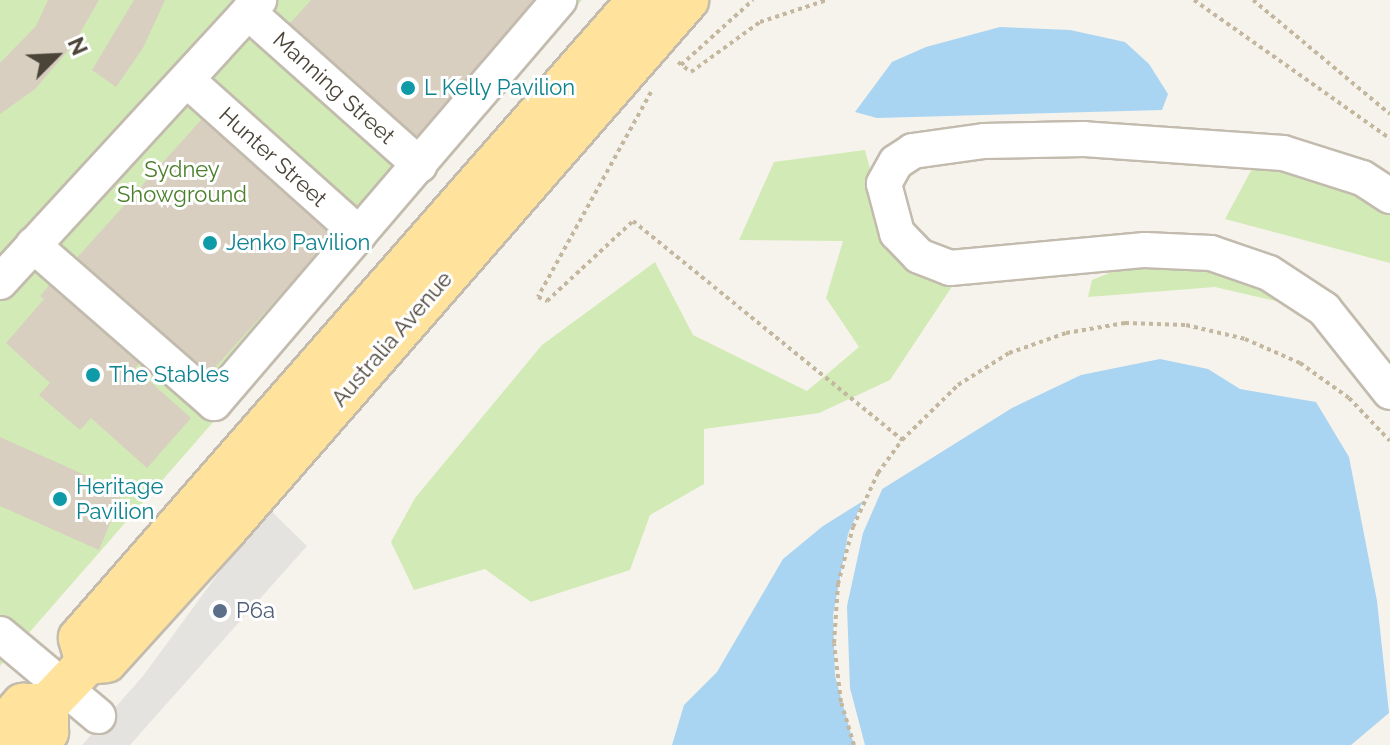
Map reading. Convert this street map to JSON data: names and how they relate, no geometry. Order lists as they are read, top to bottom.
{
  "streets": {
    "main road": ["Australia Avenue"],
    "street": ["Manning Street", "Hunter Street"]
  },
  "parks": ["Sydney Showground"],
  "places": [
    "L Kelly Pavilion",
    "Jenko Pavilion",
    "The Stables",
    "Heritage Pavilion",
    "P6a"
  ],
  "north": "top right"
}
